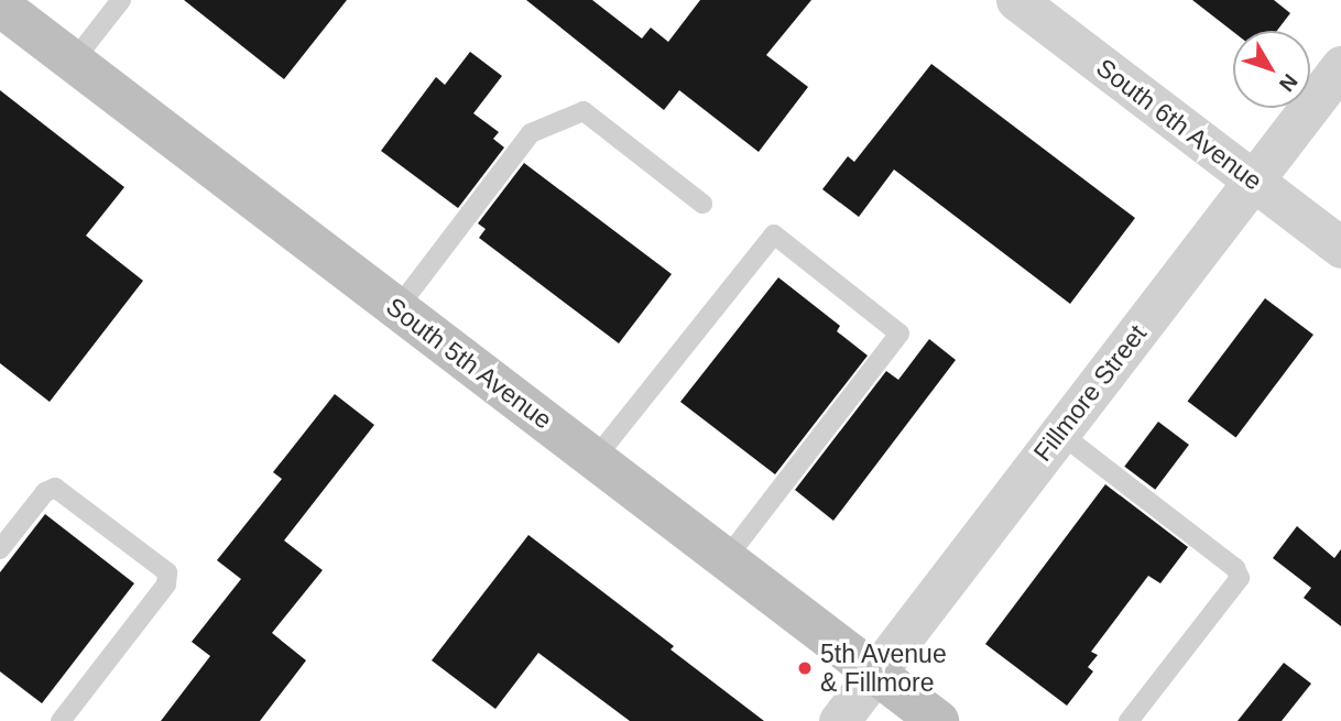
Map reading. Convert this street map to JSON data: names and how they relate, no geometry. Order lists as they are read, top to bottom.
{
  "streets": {
    "street": ["South 6th Avenue", "South 5th Avenue", "Fillmore Street"]
  },
  "crossings": [
    ["South 6th Avenue", "Fillmore Street"],
    ["South 5th Avenue", "Fillmore Street"]
  ],
  "places": ["5th Avenue & Fillmore"],
  "north": "bottom right"
}
